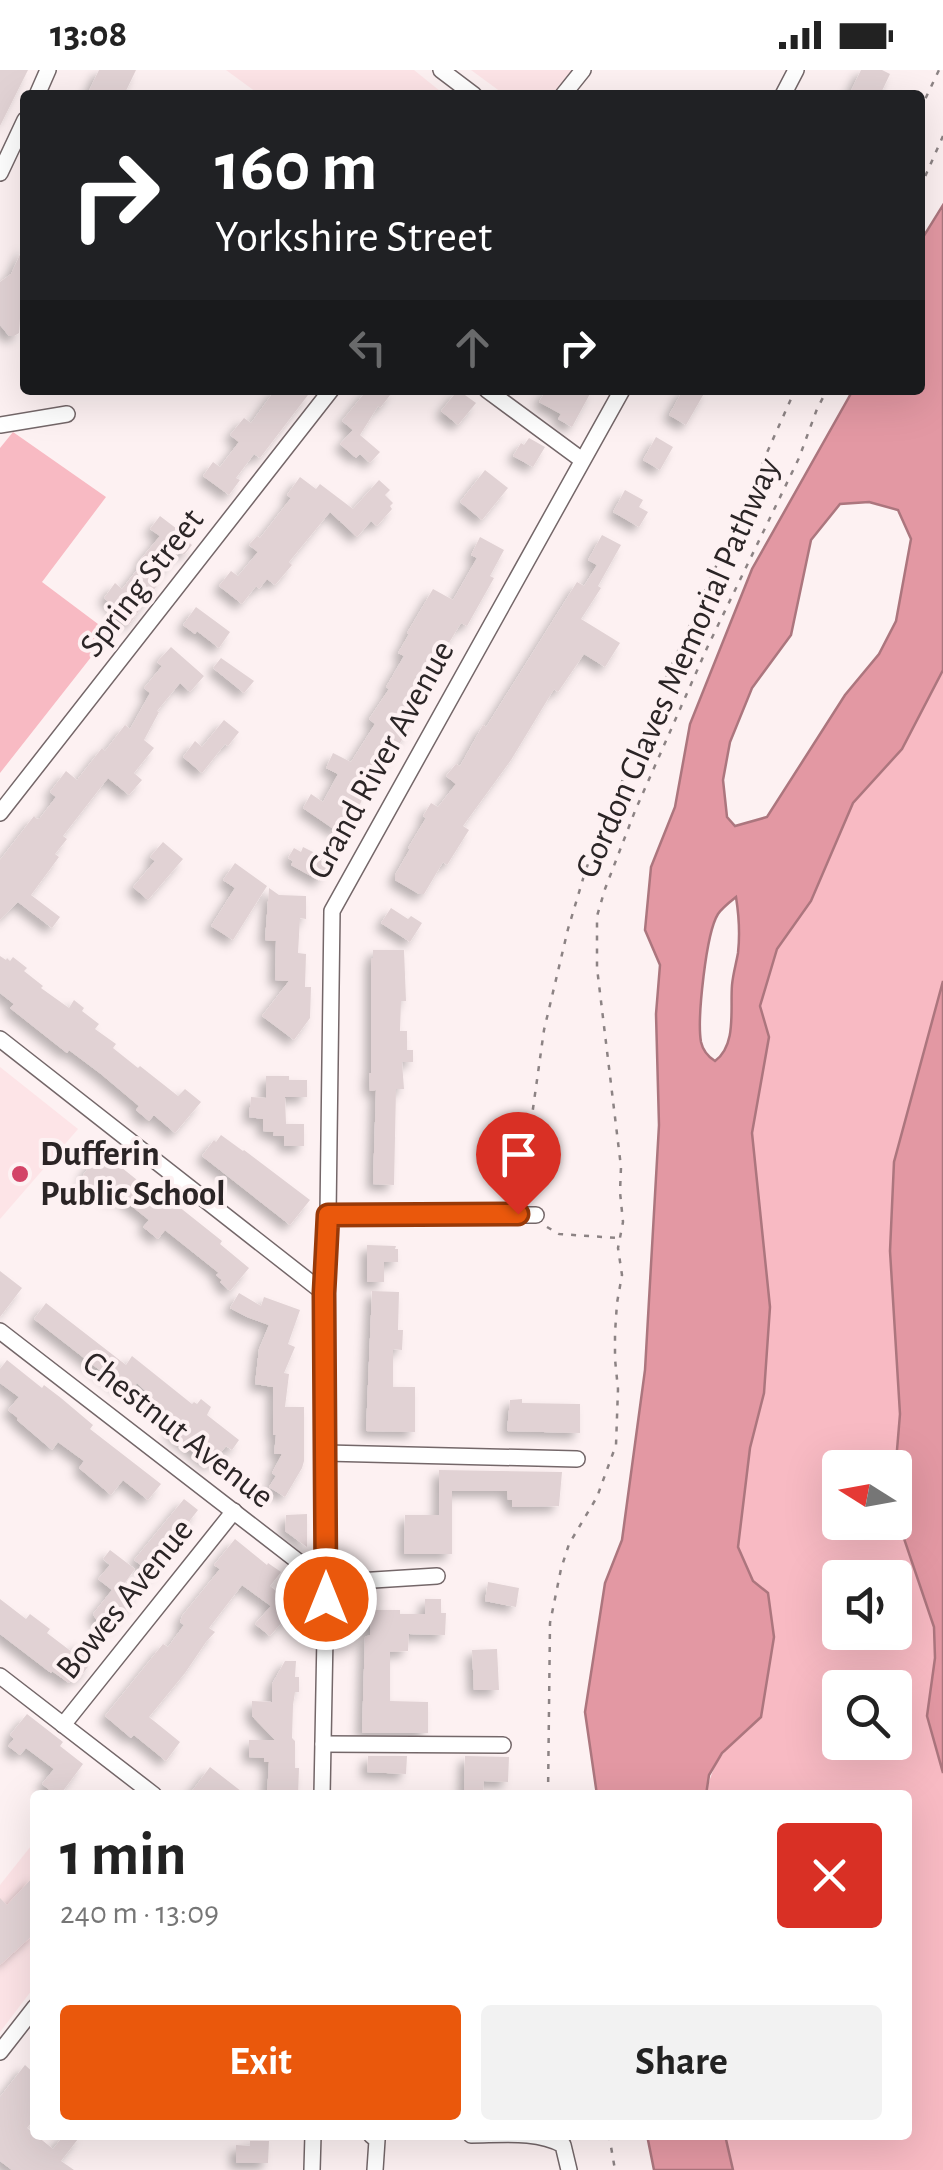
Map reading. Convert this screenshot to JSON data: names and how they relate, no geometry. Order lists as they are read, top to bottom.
{
  "streets": {
    "street": [
      "Spring Street",
      "Grand River Avenue",
      "Chestnut Avenue",
      "Bowes Avenue"
    ],
    "path": ["Gordon Glaves Memorial Pathway"]
  },
  "crossings": [
    ["Grand River Avenue", "Chestnut Avenue"],
    ["Chestnut Avenue", "Bowes Avenue"]
  ],
  "places": ["Dufferin Public School"],
  "north": "left",
  "page": {
    "status": "13:08",
    "turn": ["160 m", "Yorkshire Street"],
    "heading": ["1 min", "240 m · 13:09"],
    "buttons": ["Exit", "Share"]
  }
}
